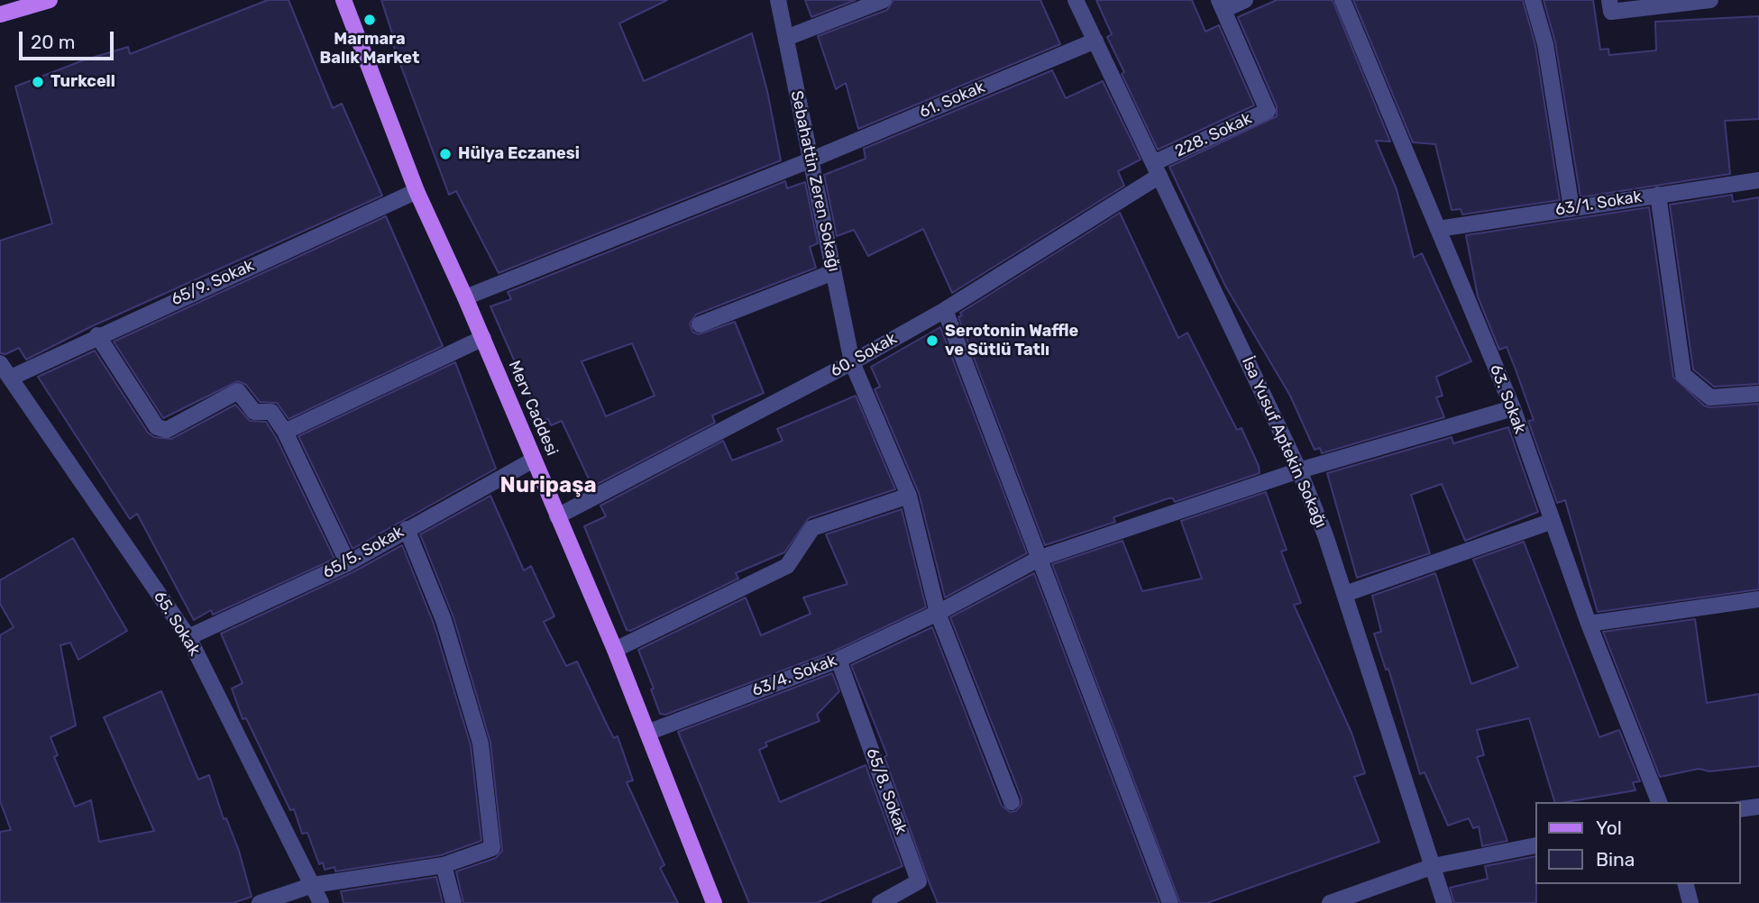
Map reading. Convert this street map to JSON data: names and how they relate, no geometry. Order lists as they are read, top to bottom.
{
  "streets": {
    "main road": ["Merv Caddesi"],
    "street": [
      "61. Sokak",
      "228. Sokak",
      "Sebahattin Zeren Sokağı",
      "63/1. Sokak",
      "65/9. Sokak",
      "60. Sokak",
      "63. Sokak",
      "İsa Yusuf Aptekin Sokağı",
      "65/5. Sokak",
      "65. Sokak",
      "63/4. Sokak",
      "65/8. Sokak"
    ]
  },
  "crossings": [
    ["61. Sokak", "Sebahattin Zeren Sokağı"],
    ["61. Sokak", "Merv Caddesi"],
    ["61. Sokak", "İsa Yusuf Aptekin Sokağı"],
    ["228. Sokak", "60. Sokak"],
    ["228. Sokak", "İsa Yusuf Aptekin Sokağı"],
    ["Sebahattin Zeren Sokağı", "60. Sokak"],
    ["Sebahattin Zeren Sokağı", "63/4. Sokak"],
    ["63/1. Sokak", "63. Sokak"],
    ["65/9. Sokak", "Merv Caddesi"],
    ["65/9. Sokak", "65. Sokak"],
    ["60. Sokak", "Merv Caddesi"],
    ["60. Sokak", "İsa Yusuf Aptekin Sokağı"],
    ["63. Sokak", "63/4. Sokak"],
    ["Merv Caddesi", "65/5. Sokak"],
    ["Merv Caddesi", "63/4. Sokak"],
    ["İsa Yusuf Aptekin Sokağı", "63/4. Sokak"],
    ["65/5. Sokak", "65. Sokak"],
    ["63/4. Sokak", "65/8. Sokak"]
  ],
  "districts": ["Nuripaşa"],
  "places": [
    "Marmara Balık Market",
    "Turkcell",
    "Hülya Eczanesi",
    "Serotonin Waffle ve Sütlü Tatlı"
  ],
  "legend": ["Yol", "Bina"],
  "scale_bar": "20 m"
}
